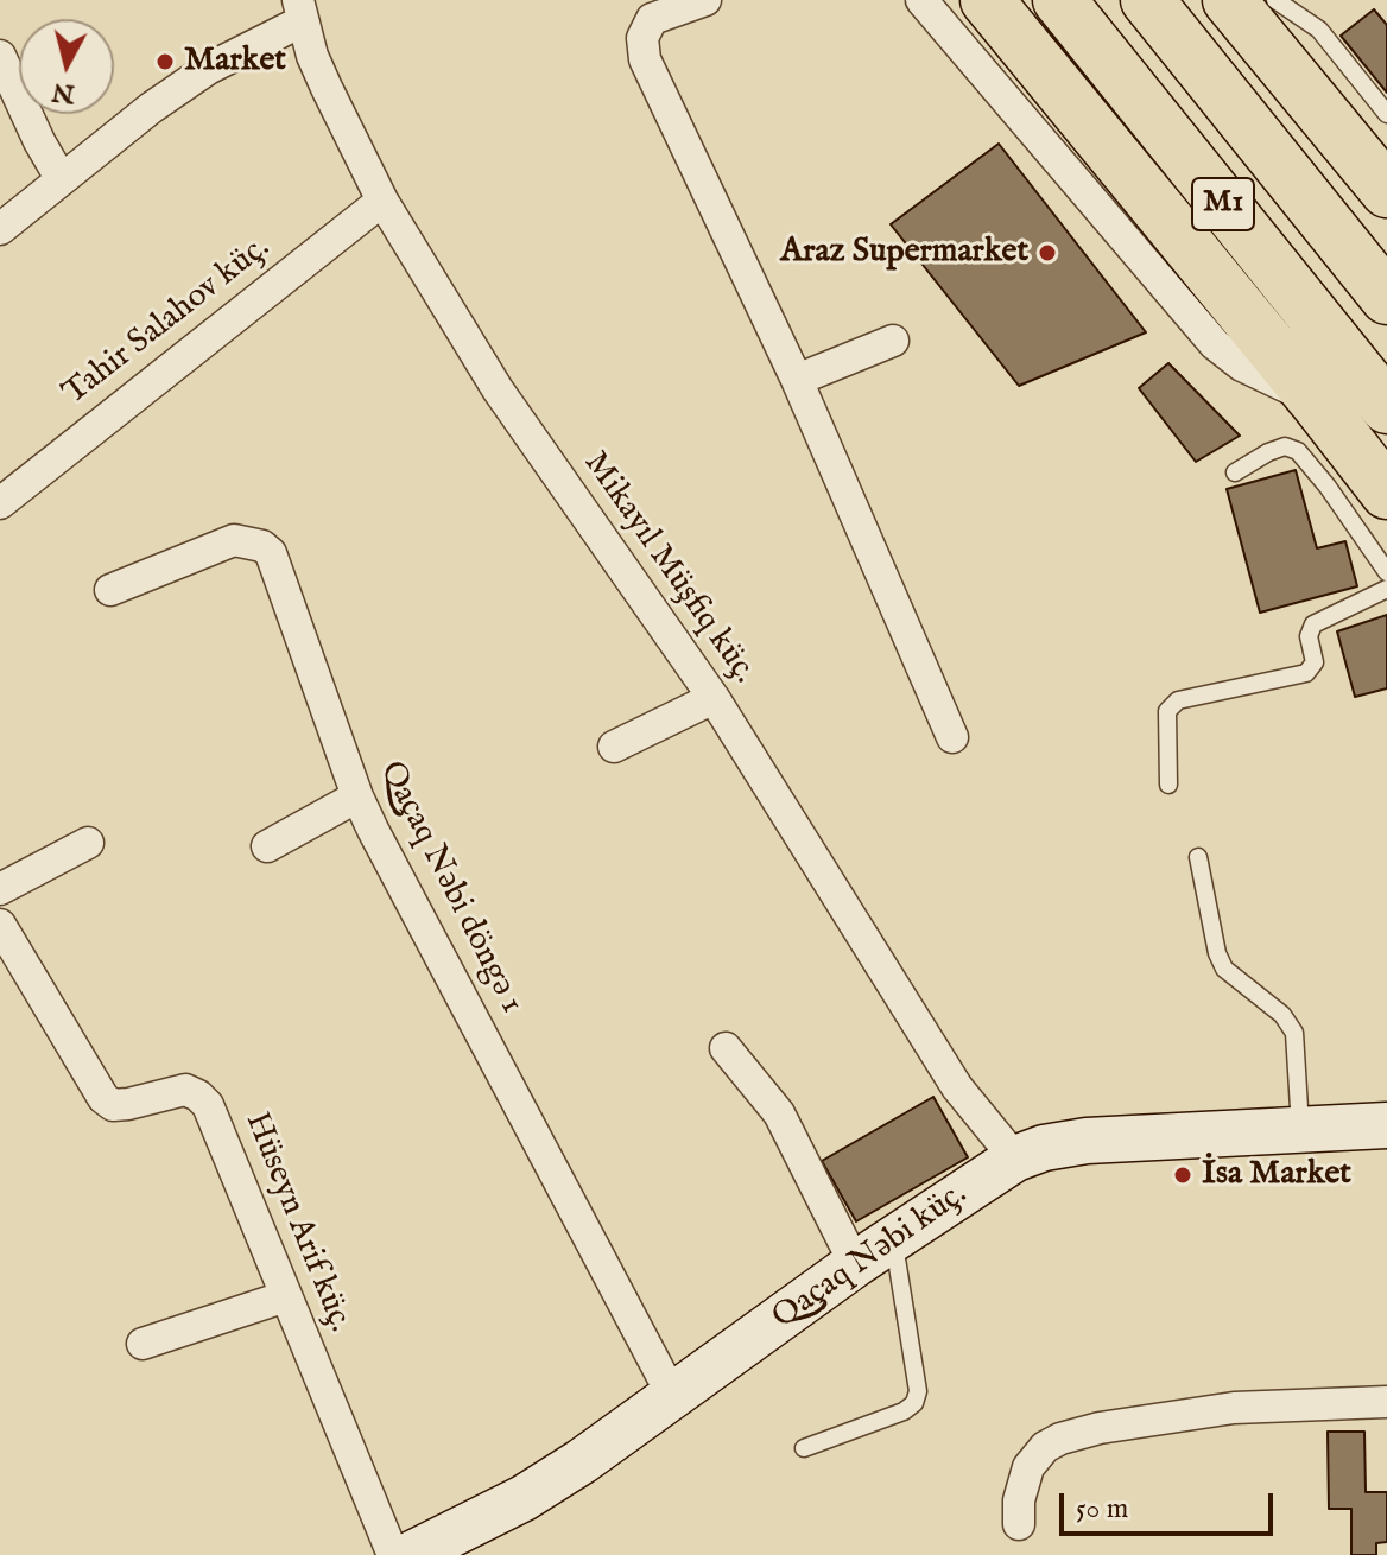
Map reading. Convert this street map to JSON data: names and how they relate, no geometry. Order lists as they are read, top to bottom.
{
  "streets": {
    "highway": ["M1"],
    "street": [
      "Tahir Salahov küç.",
      "Mikayıl Müşfiq küç.",
      "Qaçaq Nəbi döngə 1",
      "Hüseyn Arif küç.",
      "Qaçaq Nəbi küç."
    ]
  },
  "crossings": [
    ["Tahir Salahov küç.", "Mikayıl Müşfiq küç."],
    ["Mikayıl Müşfiq küç.", "Qaçaq Nəbi küç."],
    ["Qaçaq Nəbi döngə 1", "Qaçaq Nəbi küç."]
  ],
  "places": ["Market", "Araz Supermarket", "İsa Market"],
  "scale_bar": "50 m",
  "north": "bottom"
}
